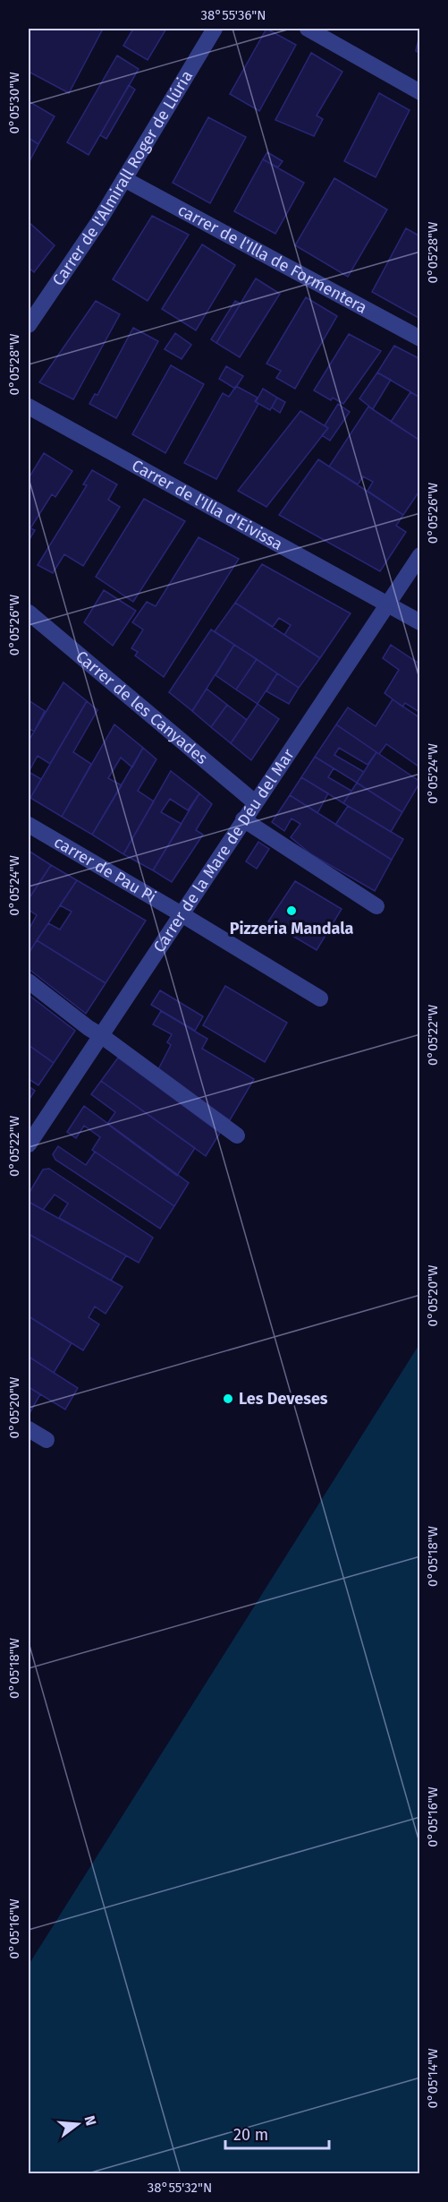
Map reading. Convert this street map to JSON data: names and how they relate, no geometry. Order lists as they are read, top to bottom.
{
  "streets": {
    "street": [
      "Carrer de l'Almirall Roger de Llúria",
      "carrer de l'Illa de Formentera",
      "Carrer de l'Illa d'Eivissa",
      "Carrer de les Canyades",
      "Carrer de la Mare de Déu del Mar",
      "carrer de Pau Pi"
    ]
  },
  "crossings": [
    ["Carrer de l'Almirall Roger de Llúria", "carrer de l'Illa de Formentera"],
    ["Carrer de l'Illa d'Eivissa", "Carrer de la Mare de Déu del Mar"],
    ["Carrer de les Canyades", "Carrer de la Mare de Déu del Mar"],
    ["Carrer de la Mare de Déu del Mar", "carrer de Pau Pi"]
  ],
  "places": ["Pizzeria Mandala", "Les Deveses"],
  "scale_bar": "20 m",
  "north": "right",
  "coordinates": [
    "38°55'36\"N",
    "0°05'30\"W",
    "0°05'28\"W",
    "0°05'26\"W",
    "0°05'24\"W",
    "0°05'22\"W",
    "0°05'20\"W",
    "0°05'18\"W",
    "0°05'16\"W",
    "0°05'14\"W",
    "38°55'32\"N"
  ]
}
